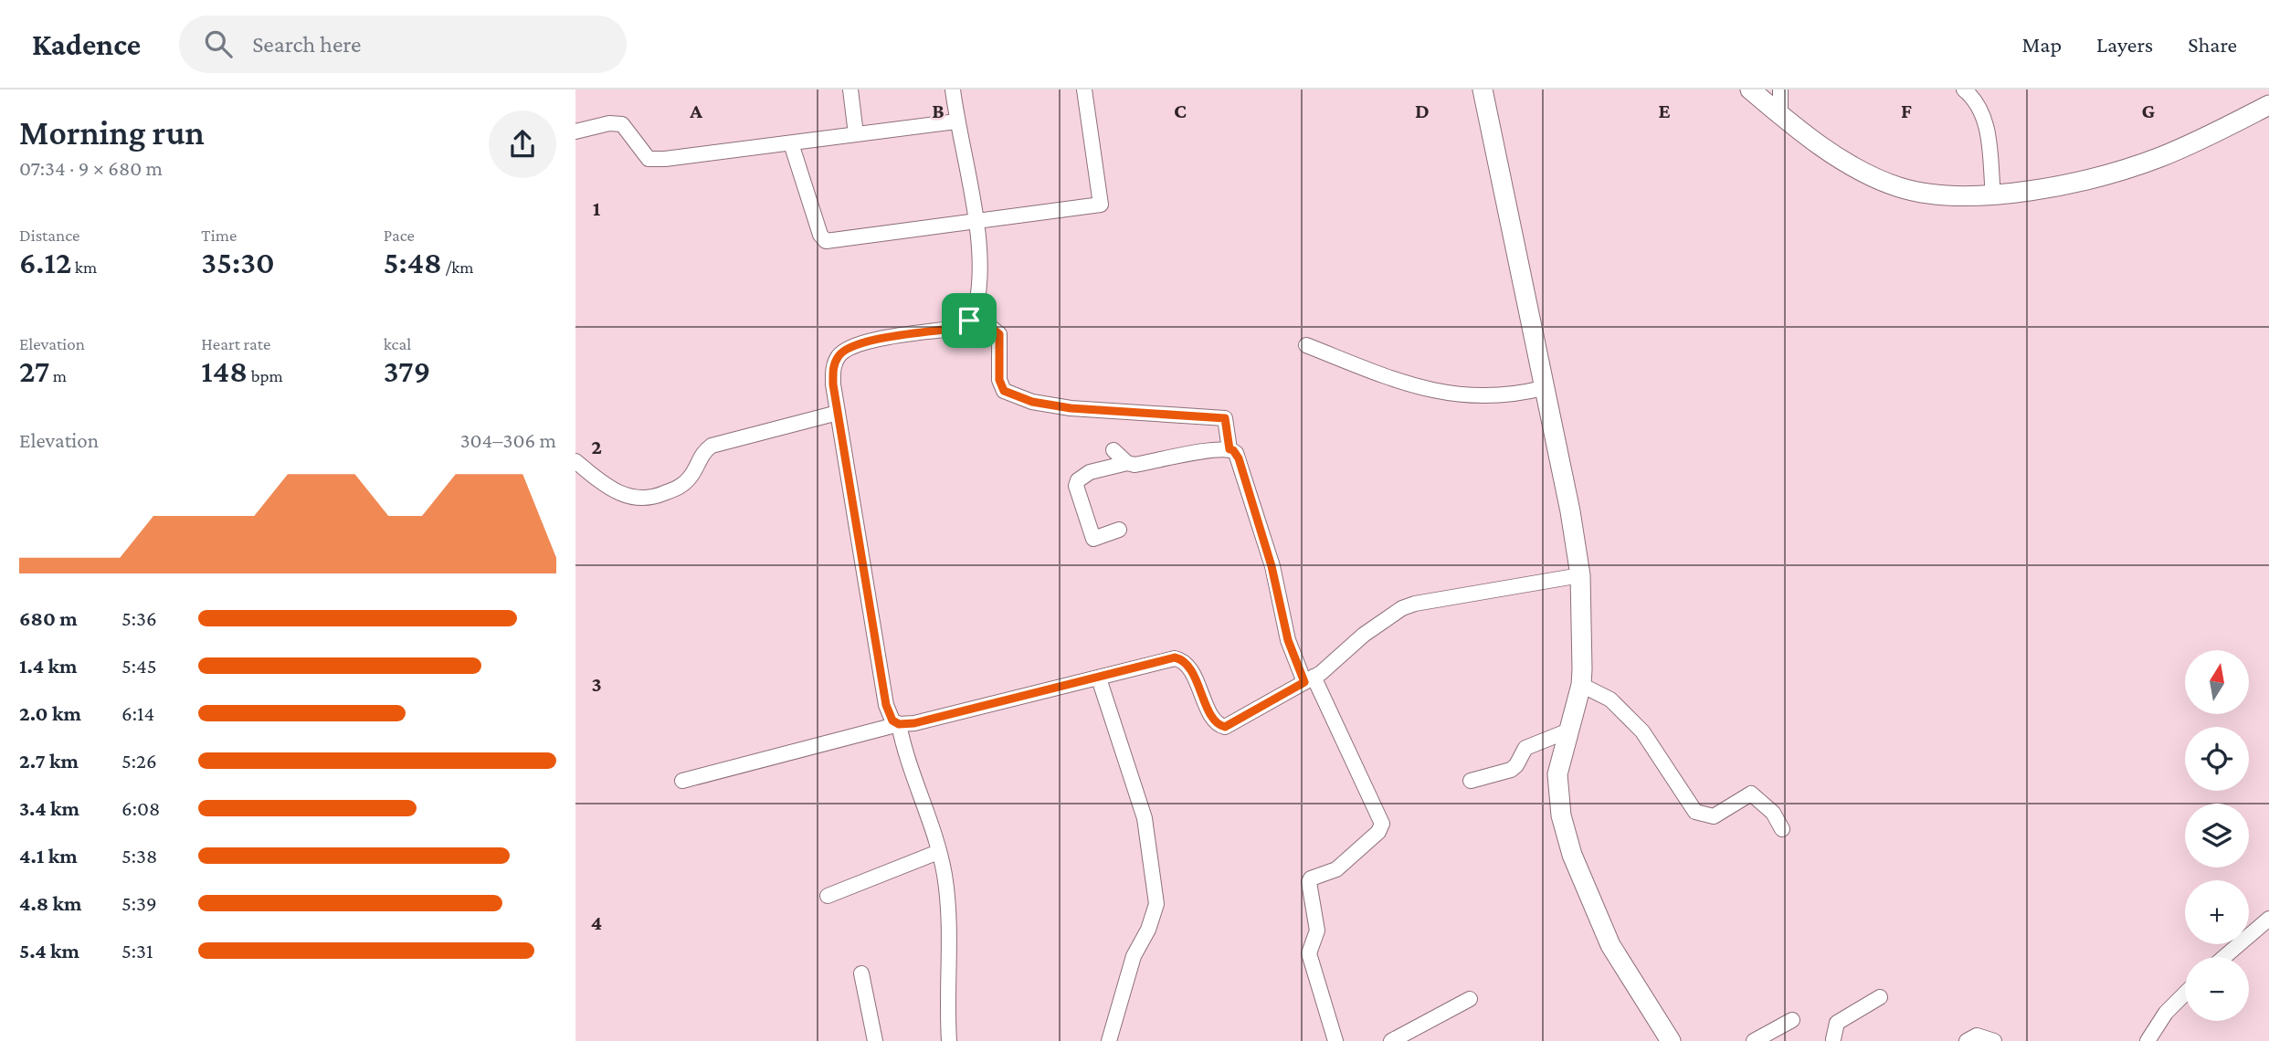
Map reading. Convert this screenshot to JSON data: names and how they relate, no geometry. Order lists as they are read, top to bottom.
{
  "north": "top",
  "page": {
    "header": "Kadence",
    "search": "Search here",
    "nav": ["Map", "Layers", "Share"],
    "heading": ["Morning run", "07:34 · 9 × 680 m"],
    "stats": [
      ["Distance", "6.12 km"],
      ["Time", "35:30"],
      ["Pace", "5:48 /km"],
      ["Elevation", "27 m"],
      ["Heart rate", "148 bpm"],
      ["kcal", "379"]
    ],
    "chart": ["Elevation", "304–306 m"],
    "list": [
      {
        "name": "680 m",
        "note": "5:36"
      },
      {
        "name": "1.4 km",
        "note": "5:45"
      },
      {
        "name": "2.0 km",
        "note": "6:14"
      },
      {
        "name": "2.7 km",
        "note": "5:26"
      },
      {
        "name": "3.4 km",
        "note": "6:08"
      },
      {
        "name": "4.1 km",
        "note": "5:38"
      },
      {
        "name": "4.8 km",
        "note": "5:39"
      },
      {
        "name": "5.4 km",
        "note": "5:31"
      }
    ],
    "map_buttons": ["+", "−"]
  },
  "grid": {
    "columns": [
      "A",
      "B",
      "C",
      "D",
      "E",
      "F",
      "G"
    ],
    "rows": [
      "1",
      "2",
      "3",
      "4"
    ]
  }
}
